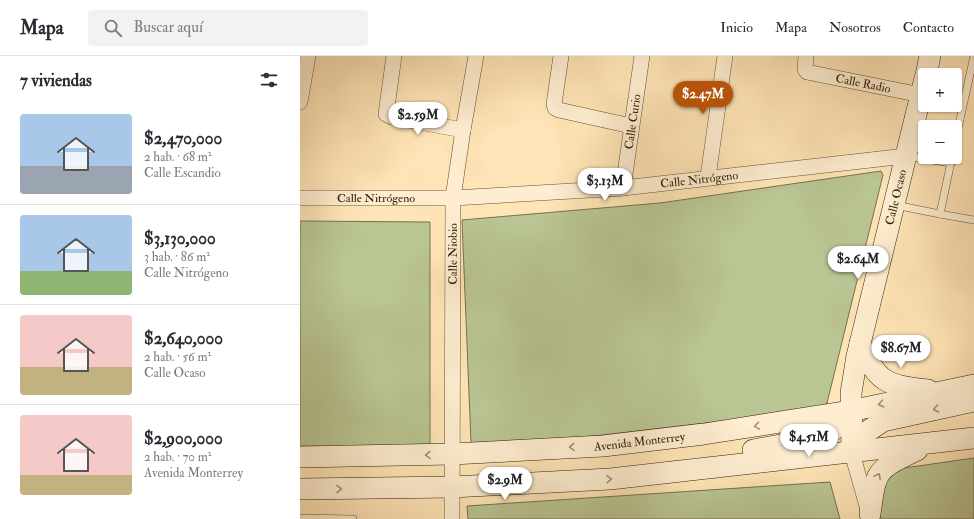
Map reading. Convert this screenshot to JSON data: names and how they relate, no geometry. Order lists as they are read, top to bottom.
{
  "streets": {
    "main road": ["Calle Ocaso", "Avenida Monterrey"],
    "street": [
      "Calle Radio",
      "Calle Curio",
      "Calle Nitrógeno",
      "Calle Niobio"
    ]
  },
  "crossings": [
    ["Calle Curio", "Calle Nitrógeno"],
    ["Calle Nitrógeno", "Calle Ocaso"],
    ["Calle Nitrógeno", "Calle Niobio"],
    ["Calle Ocaso", "Avenida Monterrey"],
    ["Calle Niobio", "Avenida Monterrey"]
  ],
  "page": {
    "header": "Mapa",
    "search": "Buscar aquí",
    "nav": [
      "Inicio",
      "Mapa",
      "Nosotros",
      "Contacto"
    ],
    "heading": "7 viviendas",
    "map_buttons": ["+", "−"],
    "price": [
      "$2.47M",
      "$2.59M",
      "$3.13M",
      "$2.64M",
      "$8.67M",
      "$4.51M",
      "$2.9M"
    ],
    "list": [
      {
        "name": "$2,470,000",
        "note": "2 hab. · 68 m² · Calle Escandio"
      },
      {
        "name": "$3,130,000",
        "note": "3 hab. · 86 m² · Calle Nitrógeno"
      },
      {
        "name": "$2,640,000",
        "note": "2 hab. · 56 m² · Calle Ocaso"
      },
      {
        "name": "$2,900,000",
        "note": "2 hab. · 70 m² · Avenida Monterrey"
      }
    ]
  }
}
